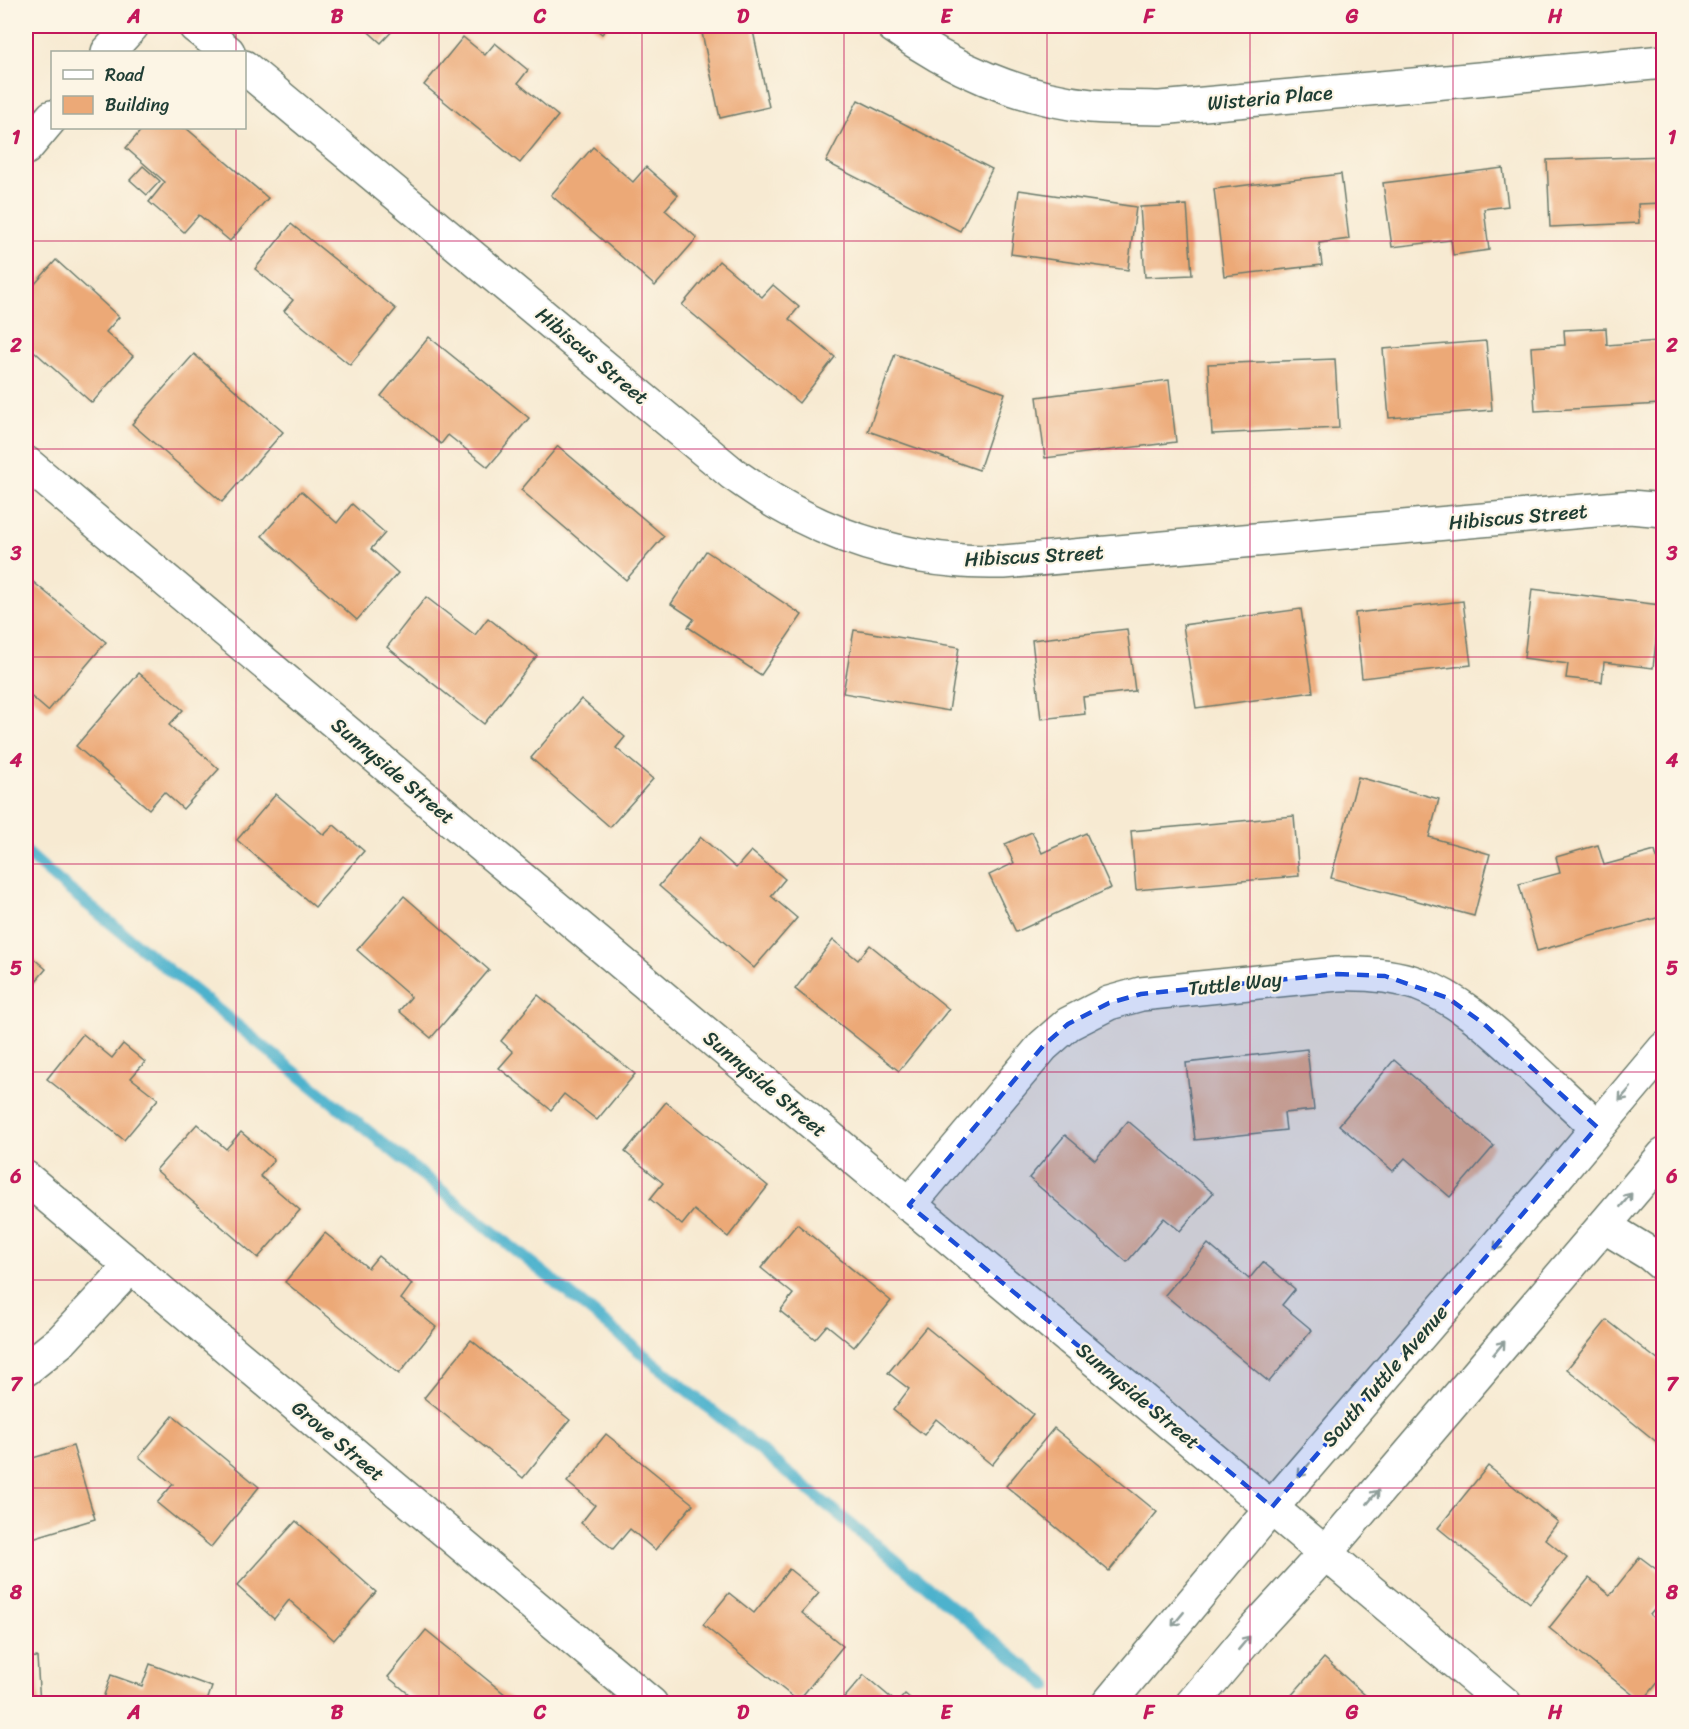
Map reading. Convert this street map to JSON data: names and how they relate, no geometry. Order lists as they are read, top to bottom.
{
  "streets": {
    "street": [
      "Wisteria Place",
      "Hibiscus Street",
      "Sunnyside Street",
      "Tuttle Way",
      "South Tuttle Avenue",
      "Grove Street"
    ]
  },
  "crossings": [
    ["Sunnyside Street", "Tuttle Way"],
    ["Sunnyside Street", "South Tuttle Avenue"],
    ["Tuttle Way", "South Tuttle Avenue"]
  ],
  "legend": ["Road", "Building"],
  "grid": {
    "columns": [
      "A",
      "B",
      "C",
      "D",
      "E",
      "F",
      "G",
      "H"
    ],
    "rows": [
      "1",
      "2",
      "3",
      "4",
      "5",
      "6",
      "7",
      "8"
    ]
  }
}
